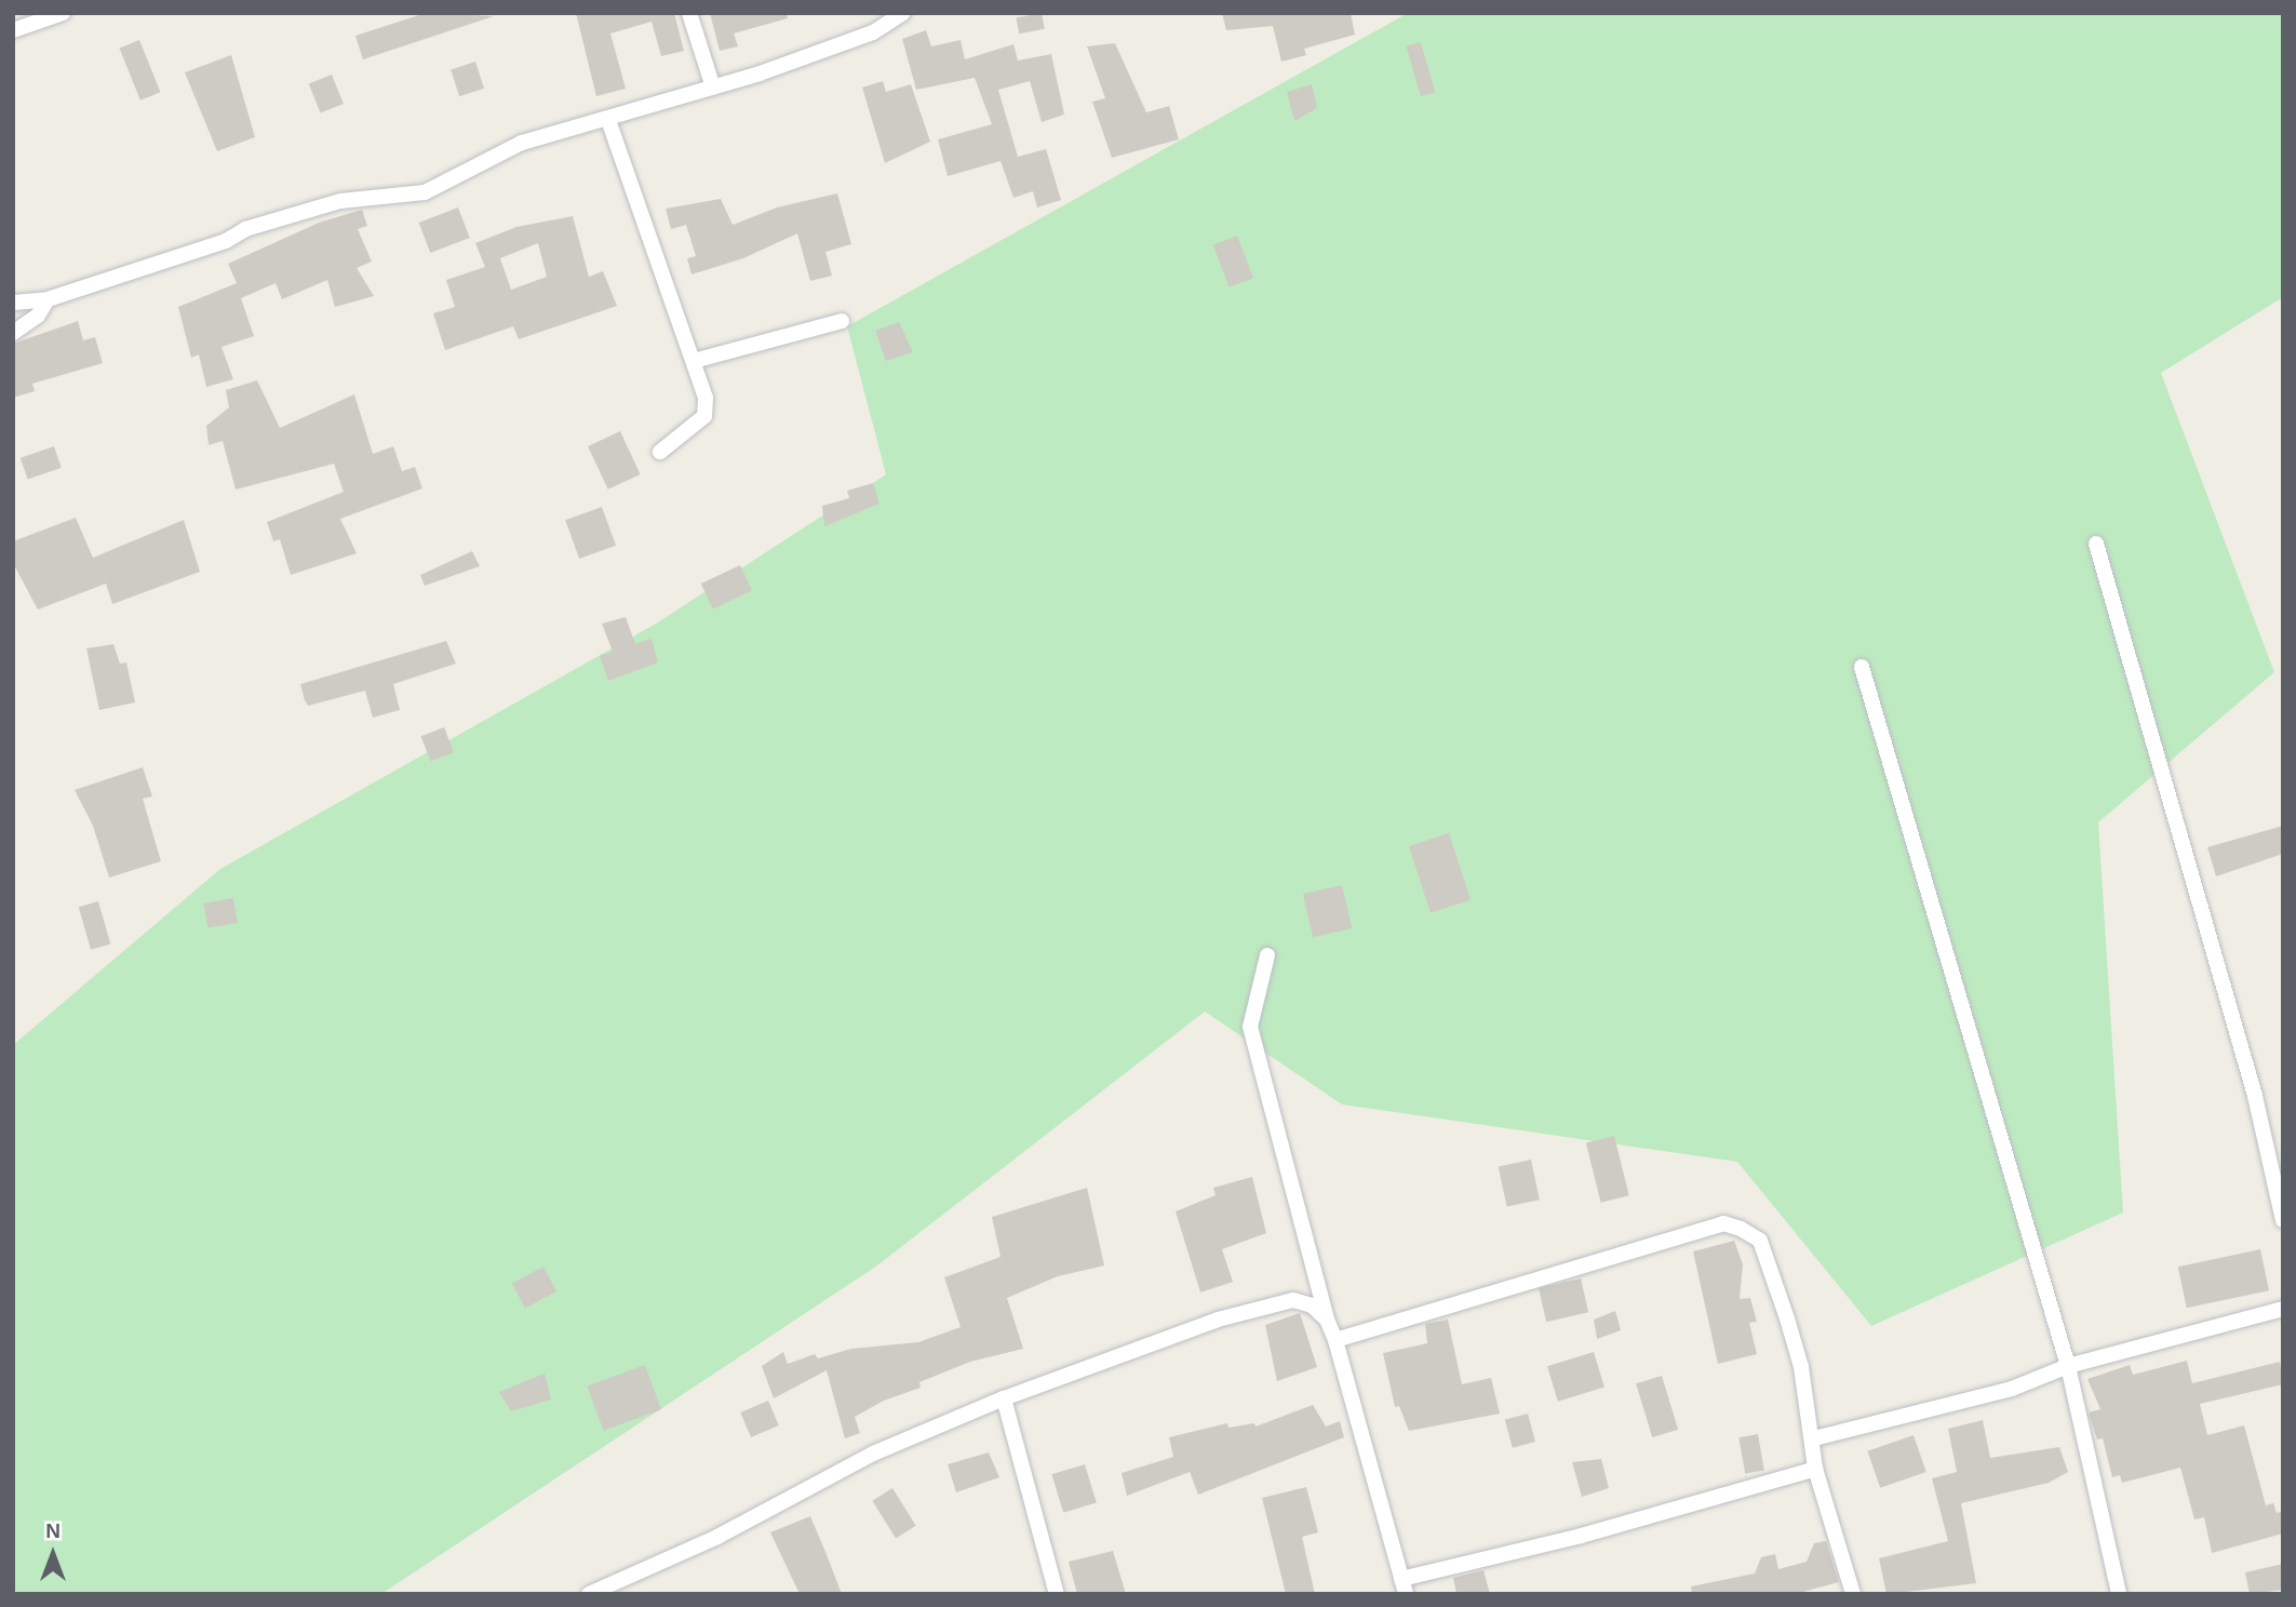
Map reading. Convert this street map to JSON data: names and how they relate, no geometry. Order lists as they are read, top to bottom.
{
  "north": "top"
}
